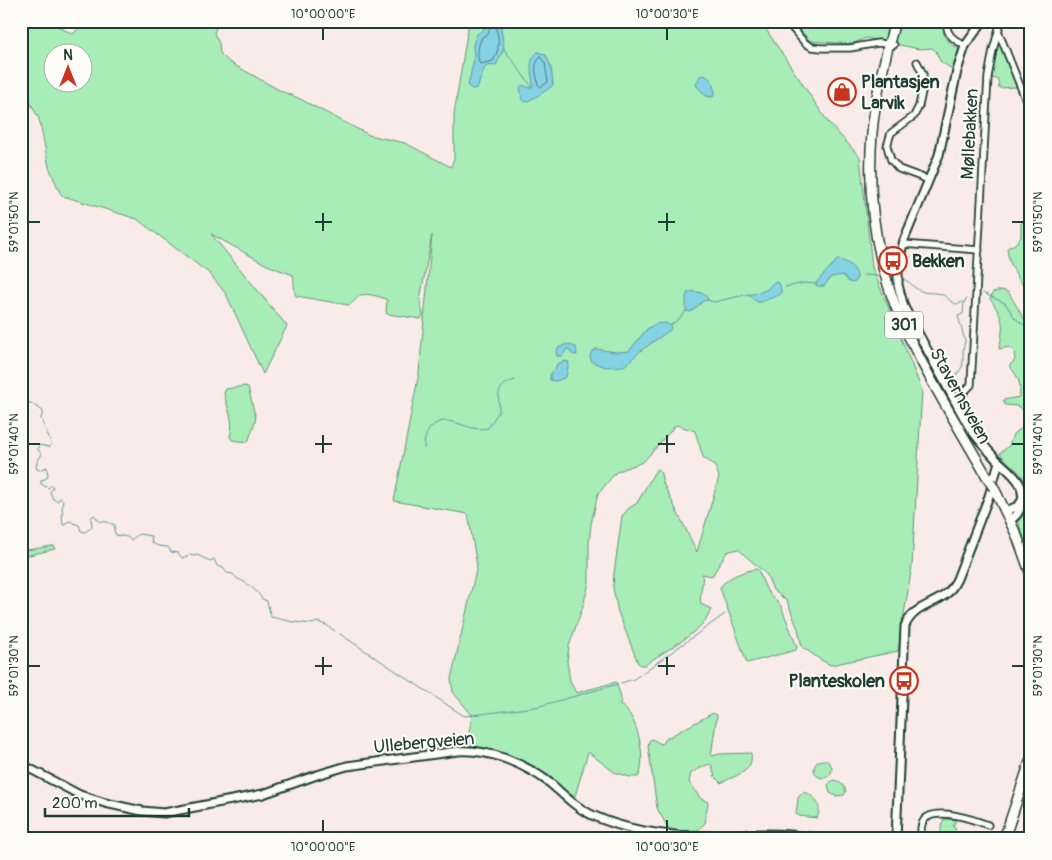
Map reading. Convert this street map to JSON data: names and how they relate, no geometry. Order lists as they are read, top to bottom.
{
  "streets": {
    "main road": ["301", "Stavernsveien"],
    "street": ["Møllebakken", "Ullebergveien"]
  },
  "places": {
    "shop": ["Plantasjen Larvik"],
    "bus stop": ["Bekken", "Planteskolen"]
  },
  "scale_bar": "200 m",
  "north": "top",
  "coordinates": [
    "10°00'00\"E",
    "10°00'30\"E",
    "59°01'50\"N",
    "59°01'40\"N",
    "59°01'30\"N"
  ]
}
